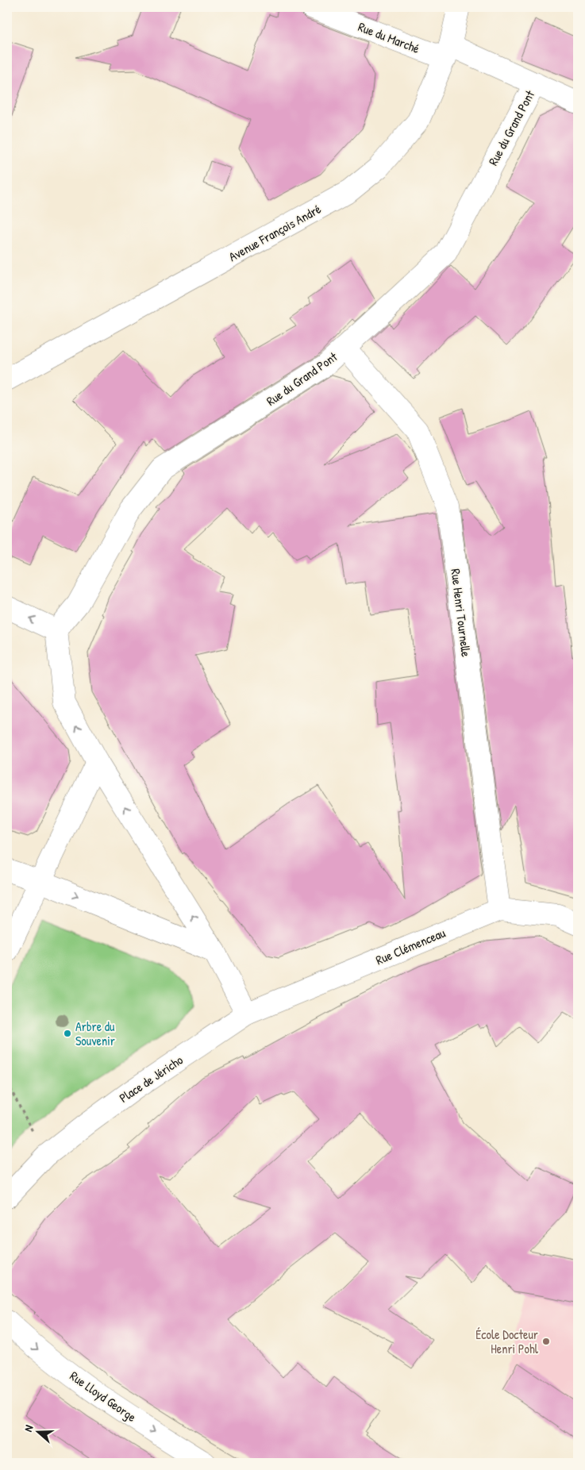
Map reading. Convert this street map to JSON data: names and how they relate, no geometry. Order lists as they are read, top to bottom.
{
  "streets": {
    "street": [
      "Rue du Marché",
      "Rue du Grand Pont",
      "Avenue François André",
      "Rue Henri Tournelle",
      "Rue Clémenceau",
      "Place de Jéricho",
      "Rue Lloyd George"
    ]
  },
  "crossings": [
    ["Rue du Marché", "Rue du Grand Pont"],
    ["Rue du Marché", "Avenue François André"],
    ["Rue du Grand Pont", "Rue Henri Tournelle"],
    ["Rue Henri Tournelle", "Rue Clémenceau"],
    ["Rue Clémenceau", "Place de Jéricho"]
  ],
  "one_way": ["Rue Lloyd George"],
  "places": ["Arbre du Souvenir", "École Docteur Henri Pohl"],
  "north": "left"
}
